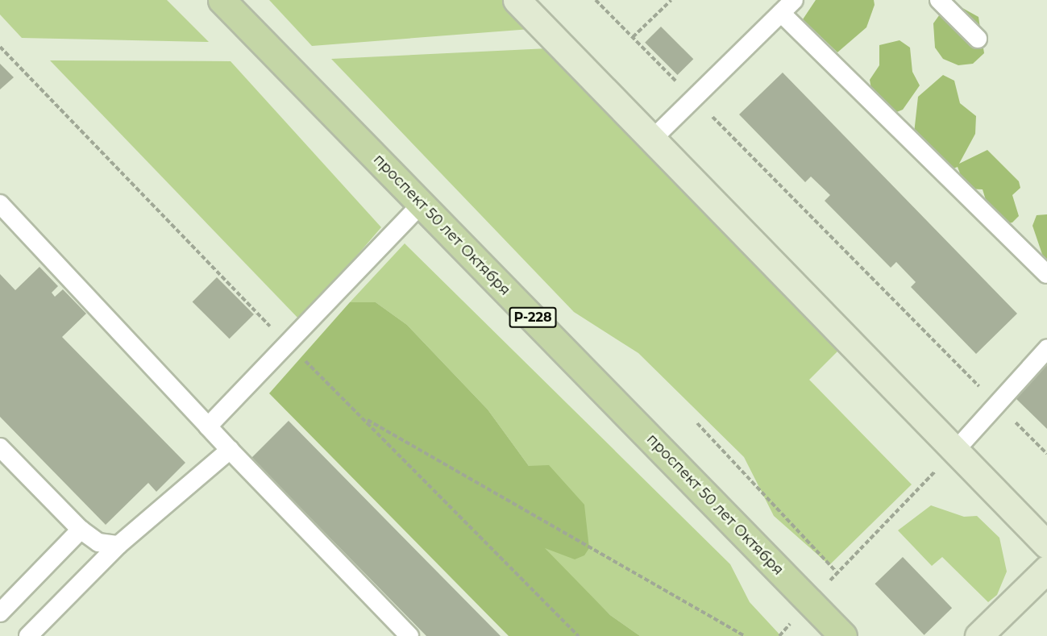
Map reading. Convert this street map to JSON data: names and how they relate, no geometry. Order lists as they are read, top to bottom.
{
  "streets": {
    "main road": ["проспект 50 лет Октября", "Р-228"]
  }
}
